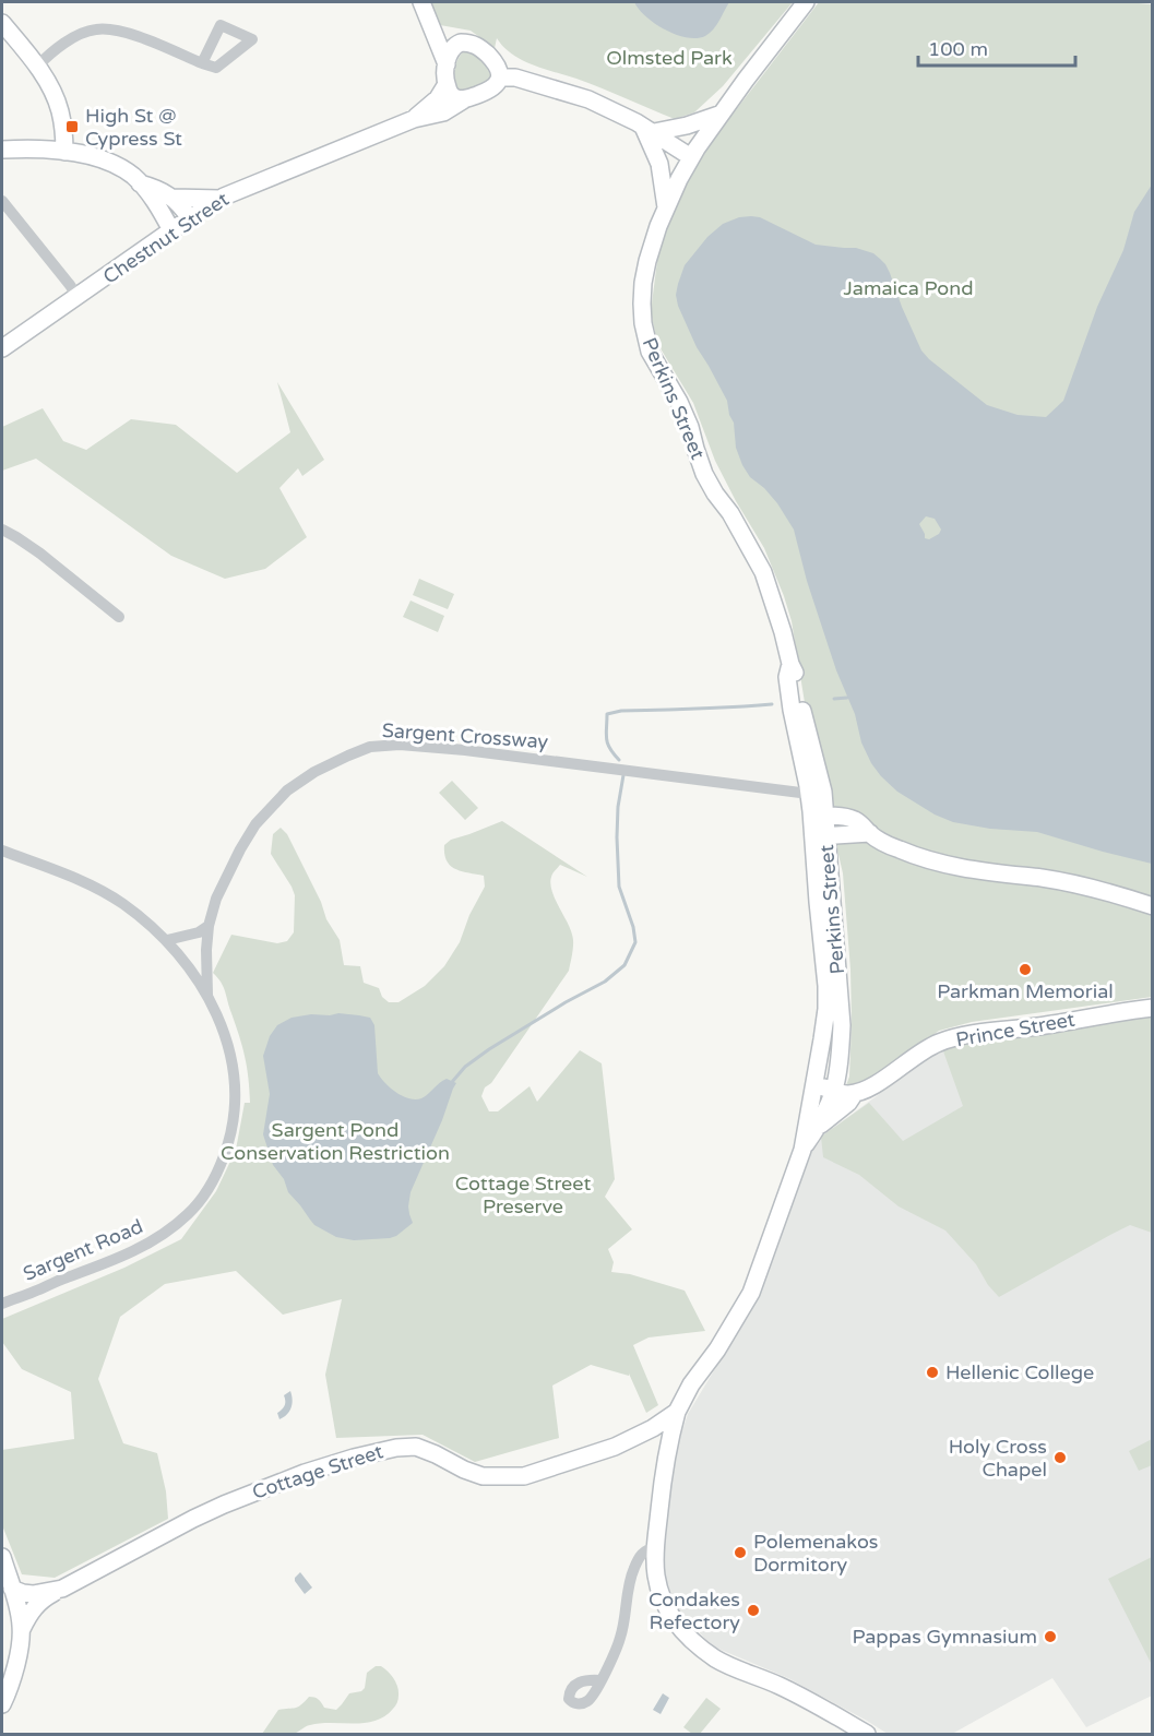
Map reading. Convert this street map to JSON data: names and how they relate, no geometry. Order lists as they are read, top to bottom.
{
  "streets": {
    "main road": [
      "Chestnut Street",
      "Perkins Street",
      "Prince Street",
      "Cottage Street"
    ],
    "street": ["Sargent Crossway", "Sargent Road"]
  },
  "crossings": [
    ["Perkins Street", "Sargent Crossway"],
    ["Perkins Street", "Cottage Street"],
    ["Sargent Crossway", "Sargent Road"]
  ],
  "parks": [
    "Olmsted Park",
    "Jamaica Pond",
    "Sargent Pond Conservation Restriction",
    "Cottage Street Preserve"
  ],
  "places": {
    "transit": ["High St @ Cypress St"],
    "other": [
      "Parkman Memorial",
      "Hellenic College",
      "Holy Cross Chapel",
      "Polemenakos Dormitory",
      "Condakes Refectory",
      "Pappas Gymnasium"
    ]
  },
  "scale_bar": "100 m"
}
